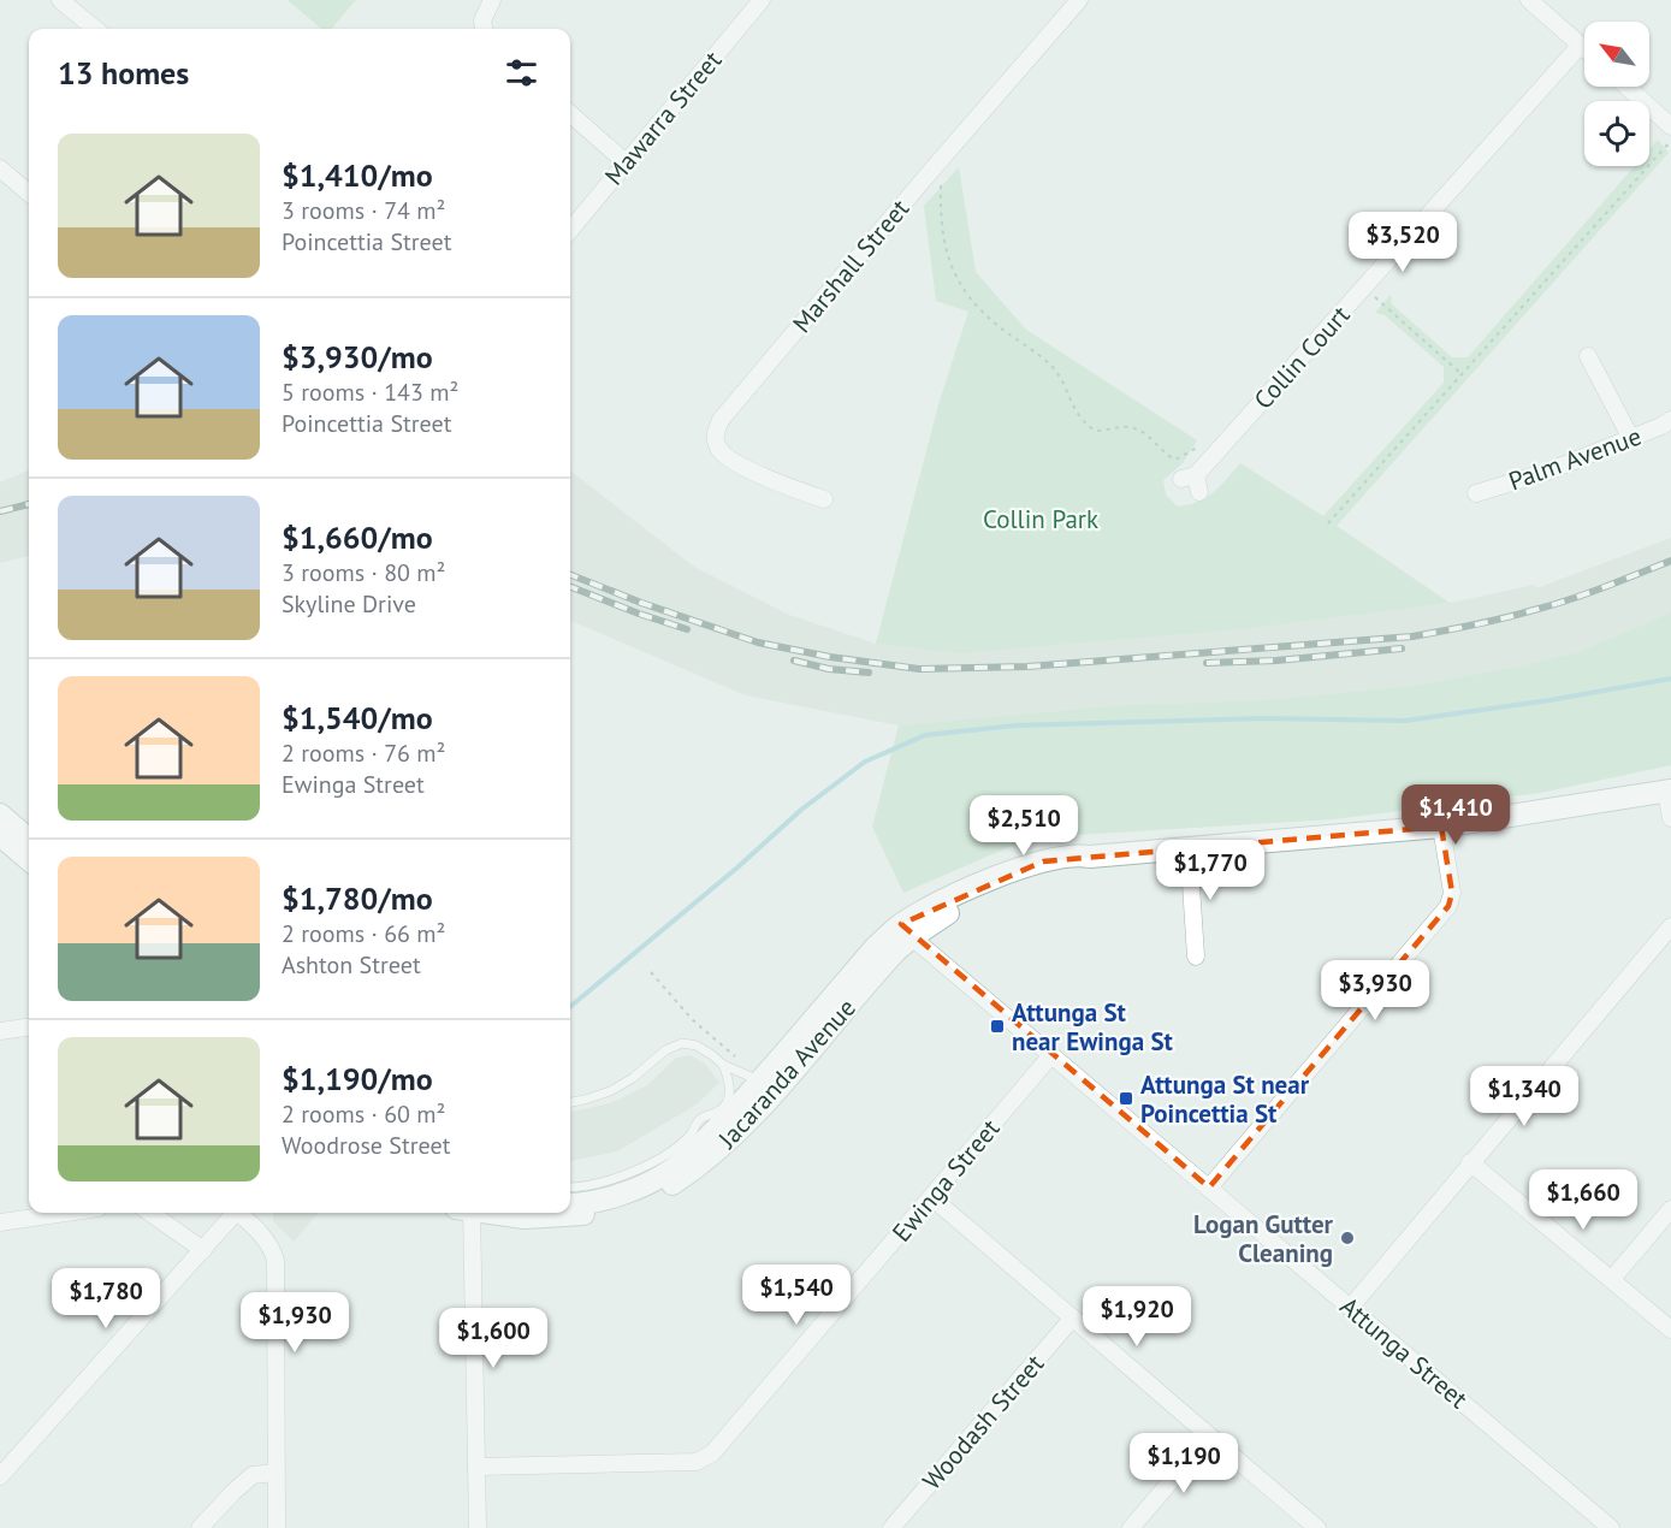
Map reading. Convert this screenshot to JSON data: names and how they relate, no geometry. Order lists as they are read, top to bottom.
{
  "streets": {
    "street": [
      "Mawarra Street",
      "Marshall Street",
      "Collin Court",
      "Palm Avenue",
      "Jacaranda Avenue",
      "Ewinga Street",
      "Attunga Street",
      "Woodash Street"
    ]
  },
  "crossings": [
    ["Jacaranda Avenue", "Attunga Street"],
    ["Ewinga Street", "Attunga Street"]
  ],
  "parks": ["Collin Park"],
  "places": {
    "transit": ["Attunga St near Ewinga St", "Attunga St near Poincettia St"],
    "other": ["Logan Gutter Cleaning"]
  },
  "north": "top left",
  "page": {
    "heading": "13 homes",
    "list": [
      {
        "name": "$1,410/mo",
        "note": "3 rooms · 74 m² · Poincettia Street"
      },
      {
        "name": "$3,930/mo",
        "note": "5 rooms · 143 m² · Poincettia Street"
      },
      {
        "name": "$1,660/mo",
        "note": "3 rooms · 80 m² · Skyline Drive"
      },
      {
        "name": "$1,540/mo",
        "note": "2 rooms · 76 m² · Ewinga Street"
      },
      {
        "name": "$1,780/mo",
        "note": "2 rooms · 66 m² · Ashton Street"
      },
      {
        "name": "$1,190/mo",
        "note": "2 rooms · 60 m² · Woodrose Street"
      }
    ],
    "price": [
      "$3,520",
      "$1,410",
      "$2,510",
      "$1,770",
      "$3,930",
      "$1,340",
      "$1,660",
      "$1,540",
      "$1,780",
      "$1,920",
      "$1,930",
      "$1,600",
      "$1,190"
    ]
  }
}
